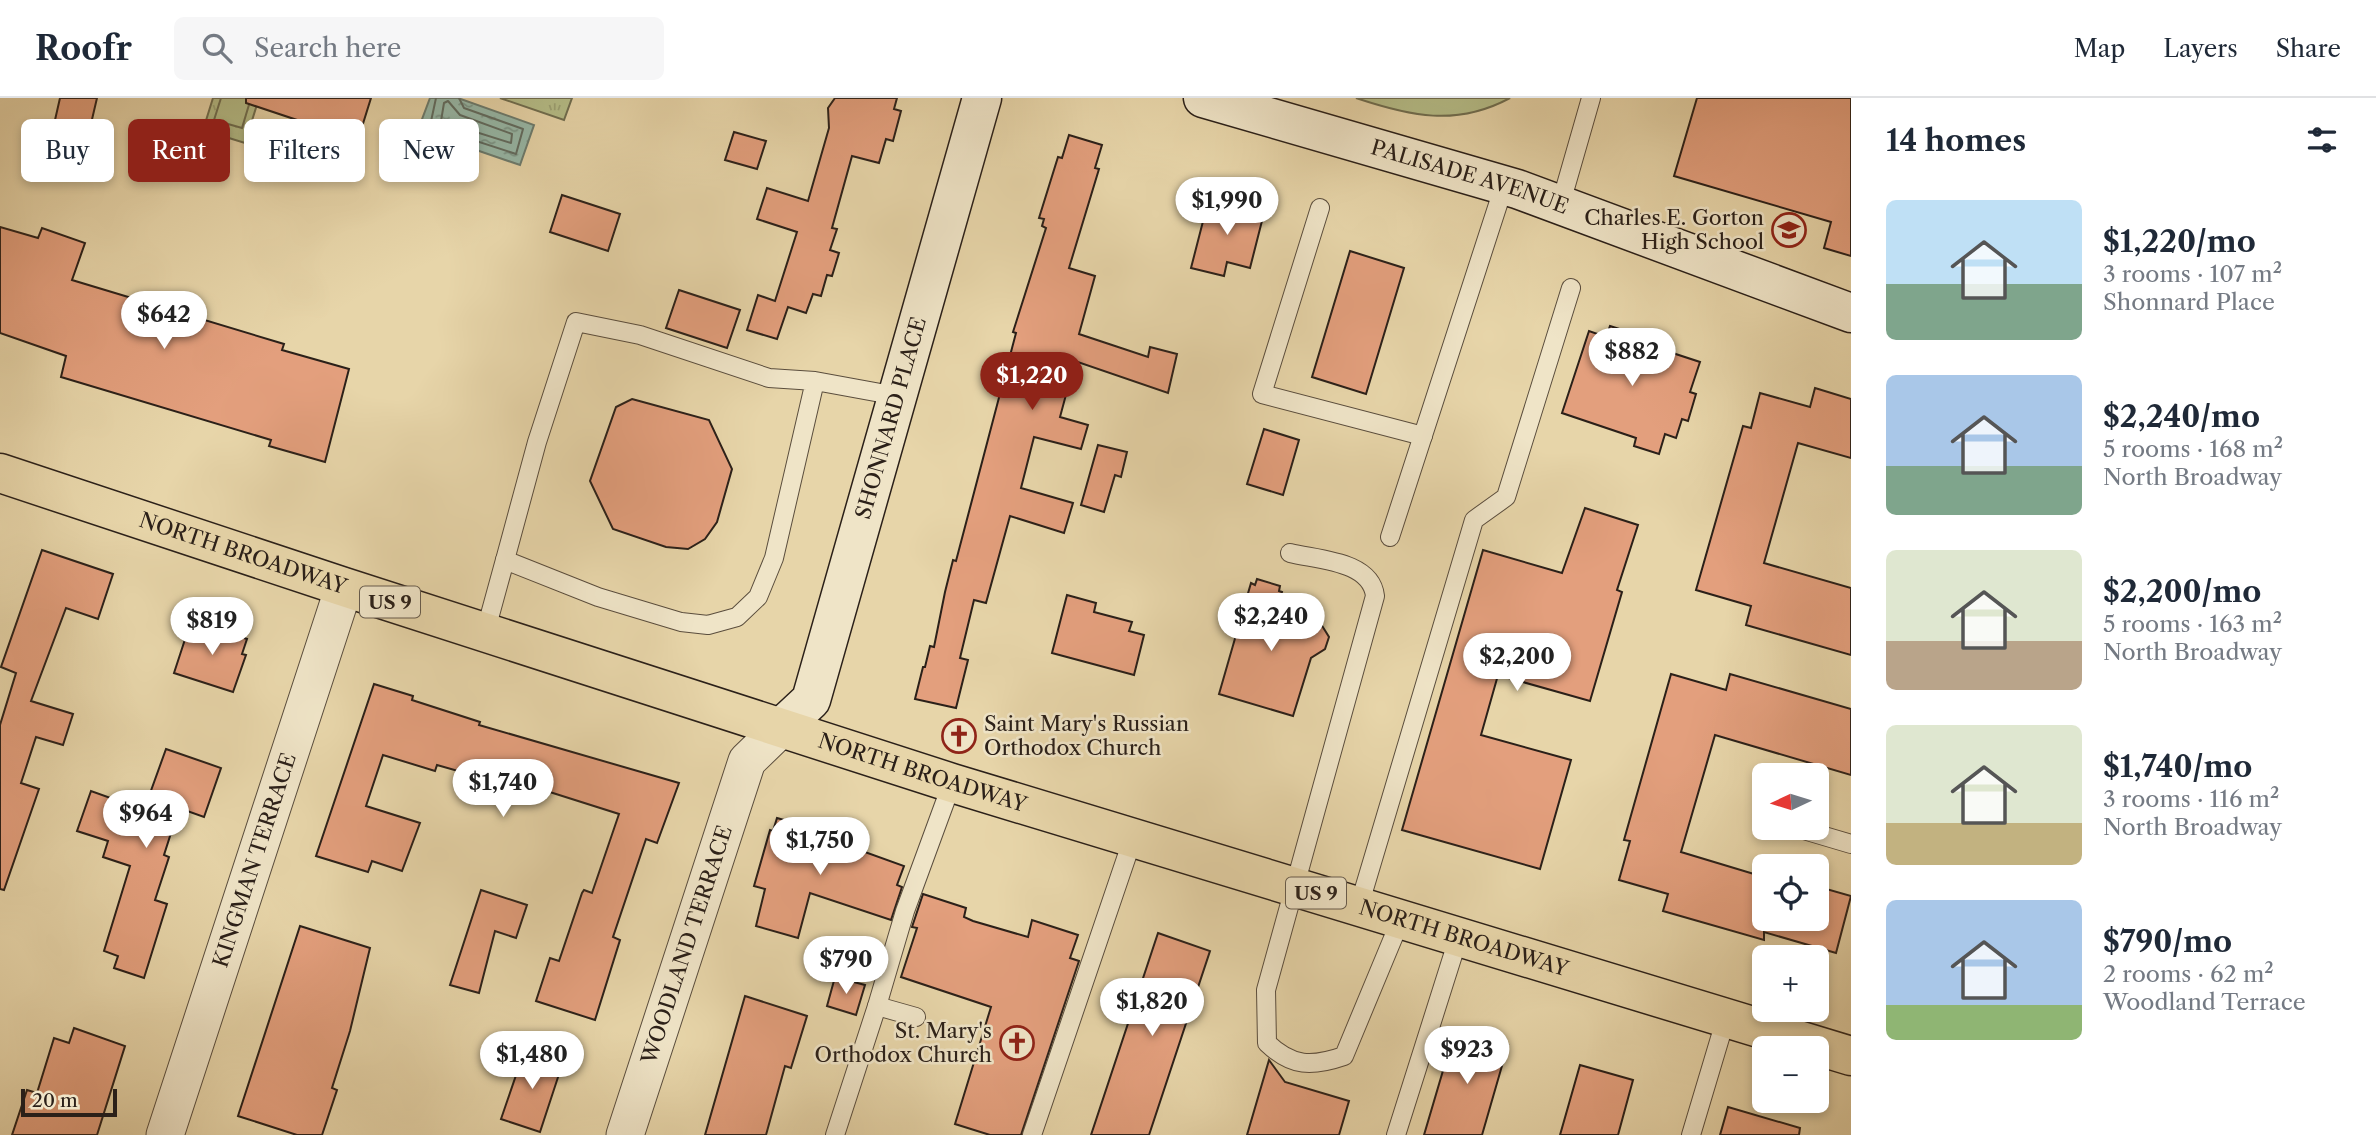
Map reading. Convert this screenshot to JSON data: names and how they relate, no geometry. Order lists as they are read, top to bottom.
{
  "streets": {
    "main road": ["NORTH BROADWAY", "US 9"],
    "street": [
      "PALISADE AVENUE",
      "SHONNARD PLACE",
      "KINGMAN TERRACE",
      "WOODLAND TERRACE"
    ]
  },
  "crossings": [
    ["SHONNARD PLACE", "NORTH BROADWAY"],
    ["SHONNARD PLACE", "WOODLAND TERRACE"],
    ["NORTH BROADWAY", "KINGMAN TERRACE"],
    ["NORTH BROADWAY", "WOODLAND TERRACE"]
  ],
  "places": {
    "school or university": ["Charles E. Gorton High School"],
    "church": ["Saint Mary's Russian Orthodox Church", "St. Mary's Orthodox Church"]
  },
  "scale_bar": "20 m",
  "north": "left",
  "page": {
    "header": "Roofr",
    "search": "Search here",
    "nav": ["Map", "Layers", "Share"],
    "heading": "14 homes",
    "chip": [
      "Buy",
      "Rent",
      "Filters",
      "New"
    ],
    "price": [
      "$1,990",
      "$642",
      "$882",
      "$1,220",
      "$2,240",
      "$819",
      "$2,200",
      "$1,740",
      "$964",
      "$1,750",
      "$790",
      "$1,820",
      "$923",
      "$1,480"
    ],
    "list": [
      {
        "name": "$1,220/mo",
        "note": "3 rooms · 107 m² · Shonnard Place"
      },
      {
        "name": "$2,240/mo",
        "note": "5 rooms · 168 m² · North Broadway"
      },
      {
        "name": "$2,200/mo",
        "note": "5 rooms · 163 m² · North Broadway"
      },
      {
        "name": "$1,740/mo",
        "note": "3 rooms · 116 m² · North Broadway"
      },
      {
        "name": "$790/mo",
        "note": "2 rooms · 62 m² · Woodland Terrace"
      }
    ],
    "map_buttons": ["+", "−"],
    "scale": "20 m"
  }
}
